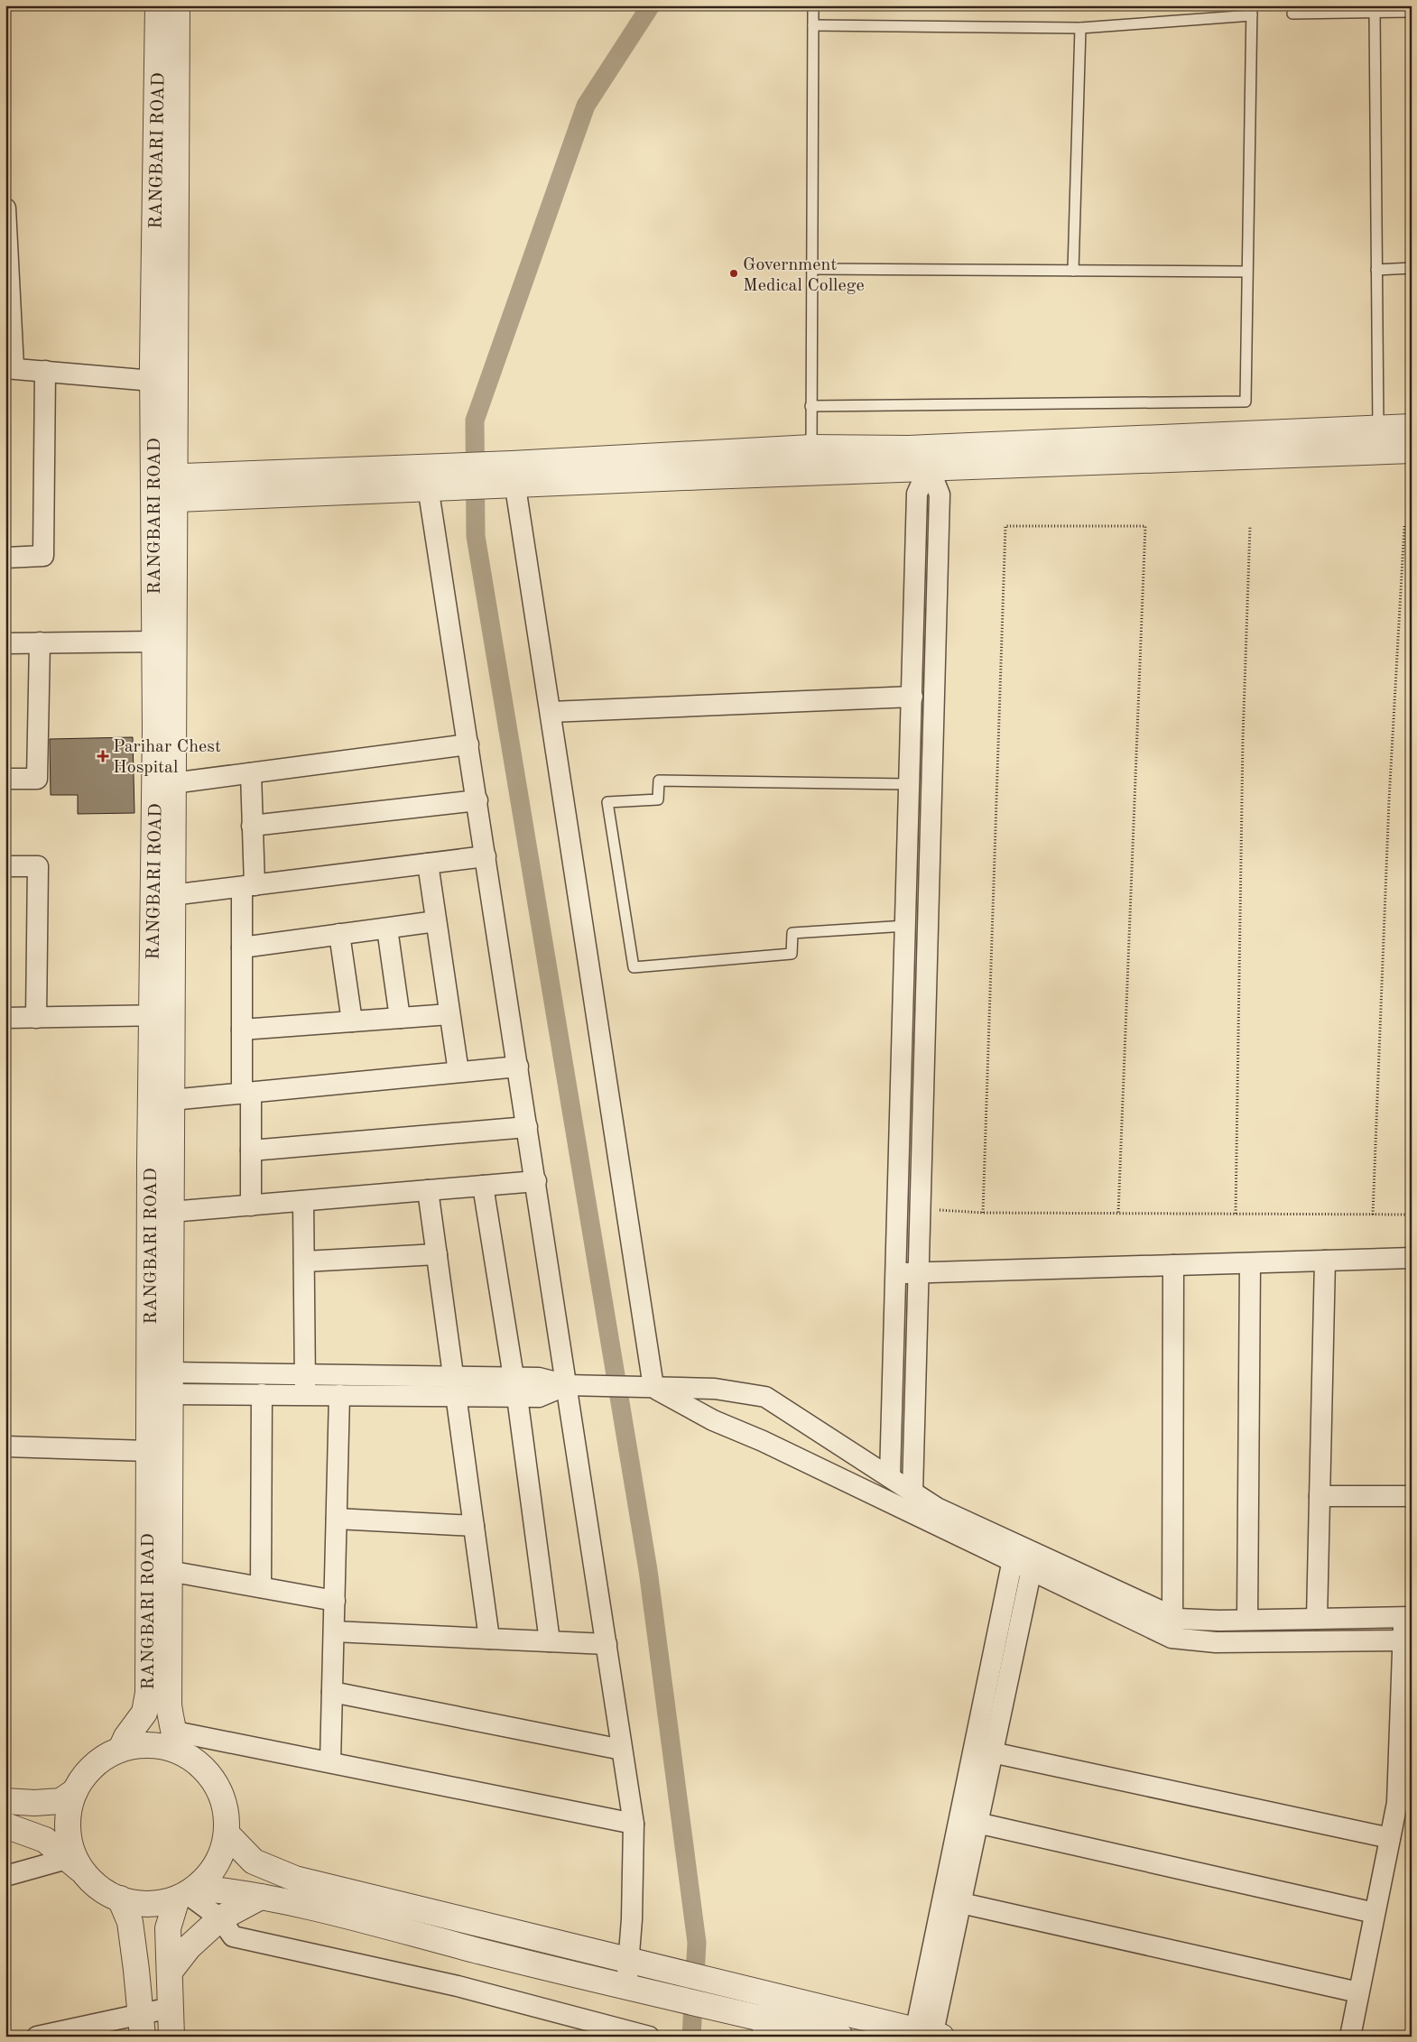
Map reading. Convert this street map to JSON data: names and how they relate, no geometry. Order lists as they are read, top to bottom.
{
  "streets": {
    "street": ["RANGBARI ROAD"]
  },
  "places": {
    "other": ["Government Medical College"],
    "health": ["Parihar Chest Hospital"]
  }
}
